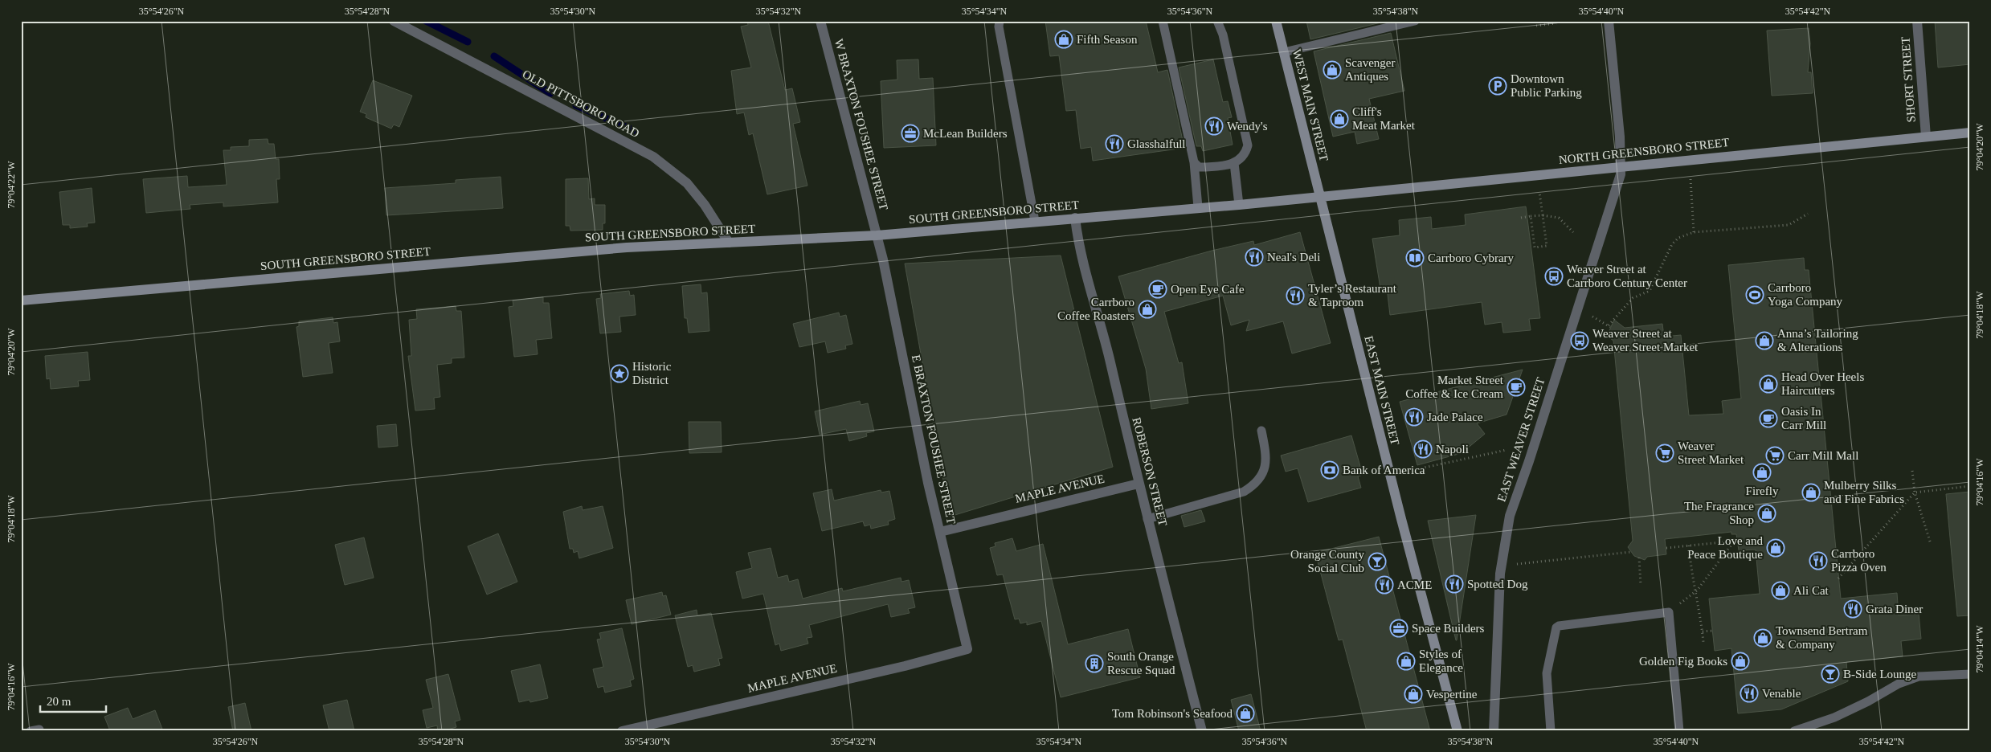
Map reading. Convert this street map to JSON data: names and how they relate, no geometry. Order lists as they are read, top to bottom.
{
  "streets": {
    "main road": [
      "WEST MAIN STREET",
      "NORTH GREENSBORO STREET",
      "SOUTH GREENSBORO STREET",
      "EAST MAIN STREET"
    ],
    "street": [
      "SHORT STREET",
      "OLD PITTSBORO ROAD",
      "W BRAXTON FOUSHEE STREET",
      "E BRAXTON FOUSHEE STREET",
      "EAST WEAVER STREET",
      "ROBERSON STREET",
      "MAPLE AVENUE"
    ]
  },
  "crossings": [
    ["SHORT STREET", "NORTH GREENSBORO STREET"],
    ["OLD PITTSBORO ROAD", "SOUTH GREENSBORO STREET"],
    ["WEST MAIN STREET", "NORTH GREENSBORO STREET"],
    ["WEST MAIN STREET", "SOUTH GREENSBORO STREET"],
    ["WEST MAIN STREET", "EAST MAIN STREET"],
    ["W BRAXTON FOUSHEE STREET", "SOUTH GREENSBORO STREET"],
    ["W BRAXTON FOUSHEE STREET", "E BRAXTON FOUSHEE STREET"],
    ["NORTH GREENSBORO STREET", "SOUTH GREENSBORO STREET"],
    ["NORTH GREENSBORO STREET", "EAST MAIN STREET"],
    ["NORTH GREENSBORO STREET", "EAST WEAVER STREET"],
    ["SOUTH GREENSBORO STREET", "EAST MAIN STREET"],
    ["SOUTH GREENSBORO STREET", "E BRAXTON FOUSHEE STREET"],
    ["SOUTH GREENSBORO STREET", "ROBERSON STREET"],
    ["E BRAXTON FOUSHEE STREET", "MAPLE AVENUE"],
    ["ROBERSON STREET", "MAPLE AVENUE"]
  ],
  "places": {
    "shop": [
      "Fifth Season",
      "Scavenger Antiques",
      "Cliff's Meat Market",
      "Carrboro Coffee Roasters",
      "Anna’s Tailoring & Alterations",
      "Head Over Heels Haircutters",
      "Firefly",
      "Mulberry Silks and Fine Fabrics",
      "The Fragrance Shop",
      "Love and Peace Boutique",
      "Ali Cat",
      "Townsend Bertram & Company",
      "Styles of Elegance",
      "Golden Fig Books",
      "Vespertine",
      "Tom Robinson's Seafood"
    ],
    "parking": ["Downtown Public Parking"],
    "restaurant": [
      "Wendy's",
      "Glasshalfull",
      "Neal's Deli",
      "Tyler’s Restaurant & Taproom",
      "Jade Palace",
      "Napoli",
      "Carrboro Pizza Oven",
      "Spotted Dog",
      "ACME",
      "Grata Diner",
      "Venable"
    ],
    "office": ["McLean Builders", "Space Builders"],
    "library": ["Carrboro Cybrary"],
    "bus stop": ["Weaver Street at Carrboro Century Center", "Weaver Street at Weaver Street Market"],
    "cafe": ["Open Eye Cafe", "Market Street Coffee & Ice Cream", "Oasis In Carr Mill"],
    "sports": ["Carrboro Yoga Company"],
    "place": ["Historic District"],
    "supermarket": ["Weaver Street Market", "Carr Mill Mall"],
    "bank": ["Bank of America"],
    "bar": ["Orange County Social Club", "B-Side Lounge"],
    "building": ["South Orange Rescue Squad"]
  },
  "scale_bar": "20 m",
  "coordinates": [
    "35°54'26\"N",
    "35°54'28\"N",
    "35°54'30\"N",
    "35°54'32\"N",
    "35°54'34\"N",
    "35°54'36\"N",
    "35°54'38\"N",
    "35°54'40\"N",
    "35°54'42\"N",
    "79°04'20\"W",
    "79°04'22\"W",
    "79°04'18\"W",
    "79°04'16\"W",
    "79°04'14\"W"
  ]
}
